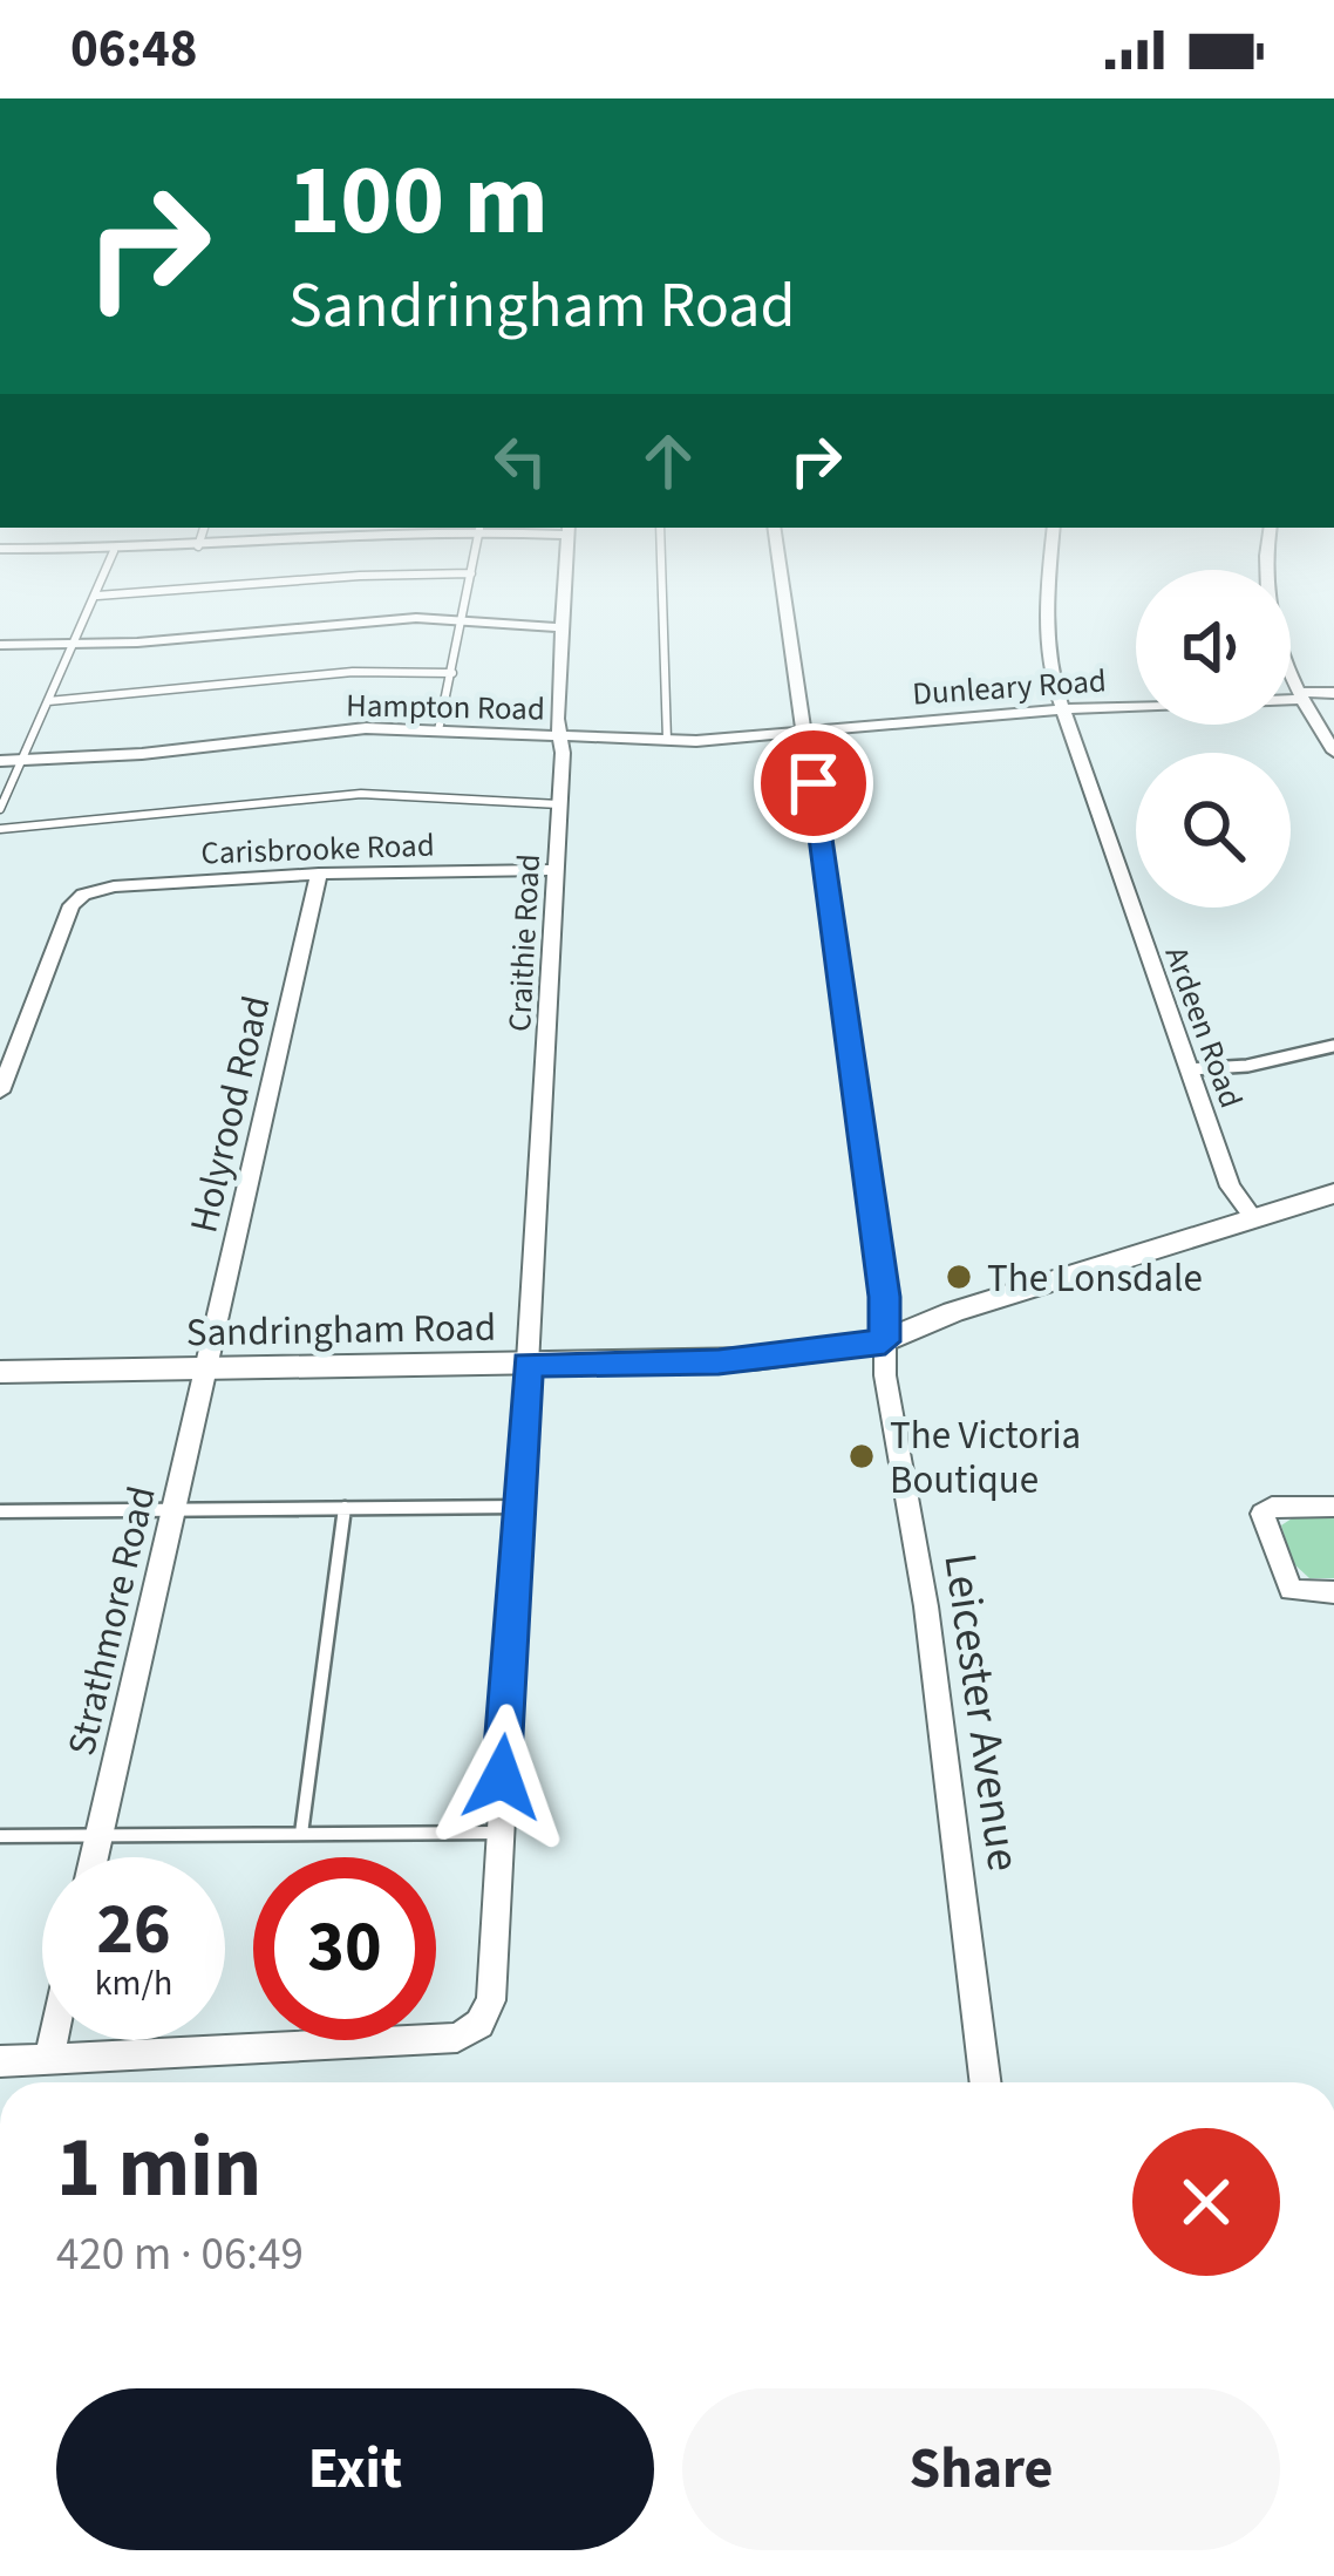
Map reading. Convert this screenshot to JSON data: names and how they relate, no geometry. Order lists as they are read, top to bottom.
{
  "streets": {
    "street": [
      "Dunleary Road",
      "Hampton Road",
      "Carisbrooke Road",
      "Craithie Road",
      "Ardeen Road",
      "Holyrood Road",
      "Sandringham Road",
      "Strathmore Road",
      "Leicester Avenue"
    ]
  },
  "crossings": [
    ["Dunleary Road", "Hampton Road"],
    ["Dunleary Road", "Ardeen Road"],
    ["Dunleary Road", "Leicester Avenue"],
    ["Hampton Road", "Craithie Road"],
    ["Hampton Road", "Leicester Avenue"],
    ["Carisbrooke Road", "Craithie Road"],
    ["Carisbrooke Road", "Holyrood Road"],
    ["Craithie Road", "Sandringham Road"],
    ["Ardeen Road", "Sandringham Road"],
    ["Holyrood Road", "Sandringham Road"],
    ["Holyrood Road", "Strathmore Road"],
    ["Sandringham Road", "Strathmore Road"],
    ["Sandringham Road", "Leicester Avenue"]
  ],
  "places": ["The Lonsdale", "The Victoria Boutique"],
  "page": {
    "status": "06:48",
    "turn": ["100 m", "Sandringham Road"],
    "speed": "26 km/h",
    "limit": "30",
    "heading": ["1 min", "420 m · 06:49"],
    "buttons": ["Exit", "Share"]
  }
}
